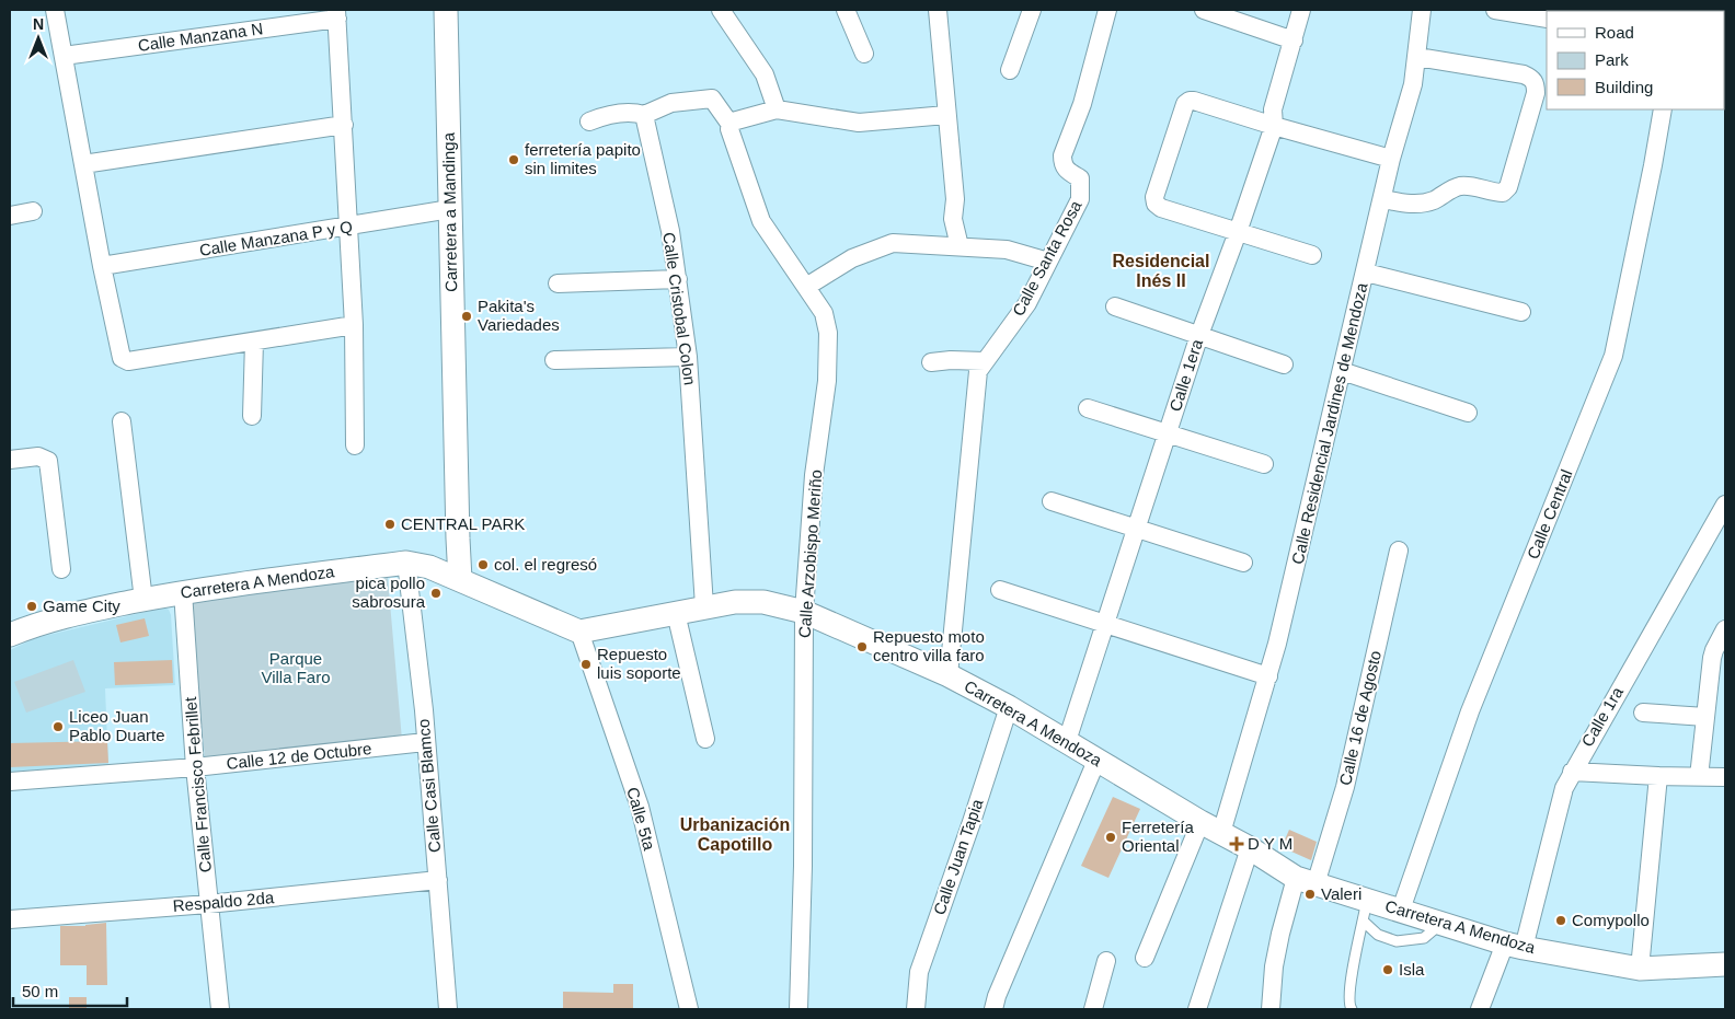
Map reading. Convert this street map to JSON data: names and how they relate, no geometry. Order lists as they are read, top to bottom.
{
  "streets": {
    "street": [
      "Calle Manzana N",
      "Carretera a Mandinga",
      "Calle Manzana P y Q",
      "Calle Santa Rosa",
      "Calle Cristobal Colon",
      "Calle 1era",
      "Calle Residencial Jardines de Mendoza",
      "Calle Central",
      "Calle Arzobispo Meriño",
      "Carretera A Mendoza",
      "Calle 1ra",
      "Calle 16 de Agosto",
      "Calle 12 de Octubre",
      "Calle Francisco Febrillet",
      "Calle Casi Blamco",
      "Calle 5ta",
      "Calle Juan Tapia",
      "Respaldo 2da"
    ]
  },
  "crossings": [
    ["Carretera a Mandinga", "Calle Manzana P y Q"],
    ["Carretera a Mandinga", "Carretera A Mendoza"],
    ["Calle Santa Rosa", "Carretera A Mendoza"],
    ["Calle Cristobal Colon", "Carretera A Mendoza"],
    ["Calle 1era", "Carretera A Mendoza"],
    ["Calle Residencial Jardines de Mendoza", "Carretera A Mendoza"],
    ["Calle Central", "Carretera A Mendoza"],
    ["Calle Arzobispo Meriño", "Carretera A Mendoza"],
    ["Carretera A Mendoza", "Calle 1ra"],
    ["Carretera A Mendoza", "Calle 16 de Agosto"],
    ["Carretera A Mendoza", "Calle Francisco Febrillet"],
    ["Carretera A Mendoza", "Calle Casi Blamco"],
    ["Carretera A Mendoza", "Calle 5ta"],
    ["Carretera A Mendoza", "Calle Juan Tapia"],
    ["Calle 12 de Octubre", "Calle Francisco Febrillet"],
    ["Calle 12 de Octubre", "Calle Casi Blamco"],
    ["Calle Francisco Febrillet", "Respaldo 2da"],
    ["Calle Casi Blamco", "Respaldo 2da"]
  ],
  "districts": ["Residencial Inés II", "Urbanización Capotillo"],
  "parks": ["Parque Villa Faro"],
  "places": {
    "other": [
      "ferretería papito sin limites",
      "Pakita's Variedades",
      "CENTRAL PARK",
      "col. el regresó",
      "pica pollo sabrosura",
      "Game City",
      "Repuesto moto centro villa faro",
      "Repuesto luis soporte",
      "Liceo Juan Pablo Duarte",
      "Ferretería Oriental",
      "Valeri",
      "Comypollo",
      "Isla"
    ],
    "health": ["D Y M"]
  },
  "legend": ["Road", "Park", "Building"],
  "scale_bar": "50 m",
  "north": "top"
}
